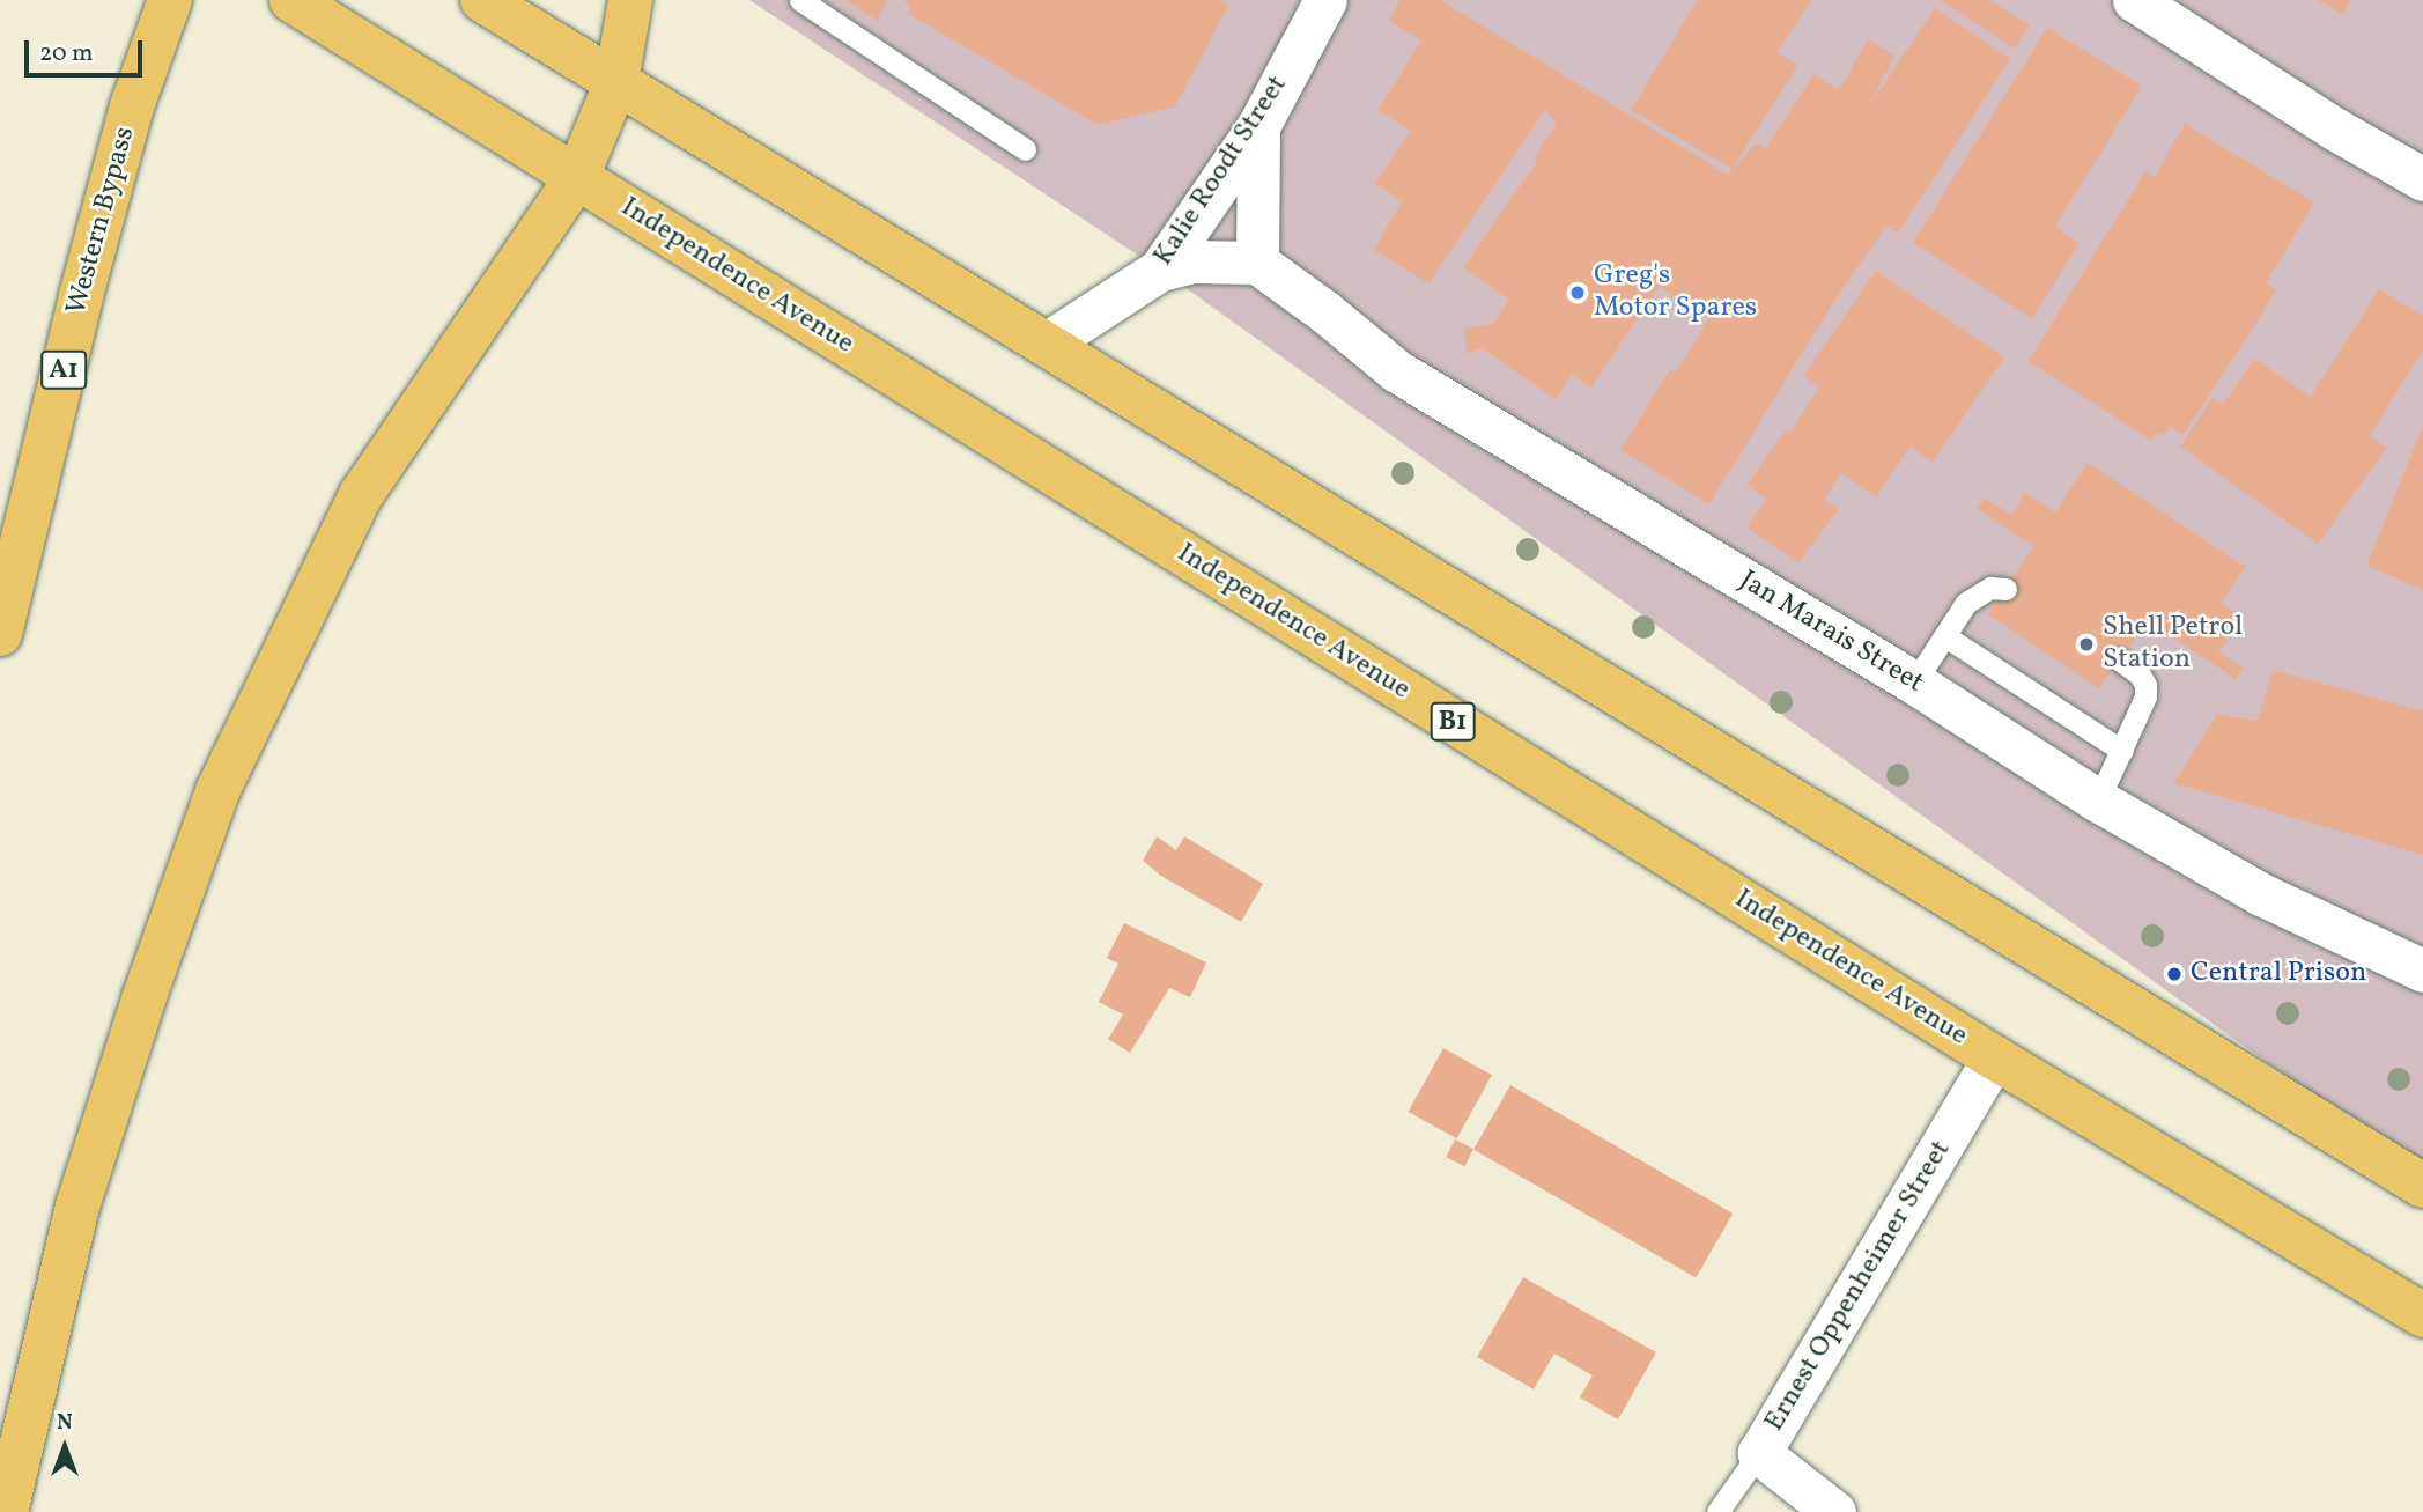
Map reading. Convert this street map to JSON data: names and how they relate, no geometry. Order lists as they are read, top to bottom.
{
  "streets": {
    "main road": [
      "Western Bypass",
      "Independence Avenue",
      "A1",
      "B1"
    ],
    "street": ["Kalie Roodt Street", "Jan Marais Street", "Ernest Oppenheimer Street"]
  },
  "crossings": [
    ["Independence Avenue", "Ernest Oppenheimer Street"]
  ],
  "places": ["Greg's Motor Spares", "Shell Petrol Station", "Central Prison"],
  "scale_bar": "20 m",
  "north": "top"
}
